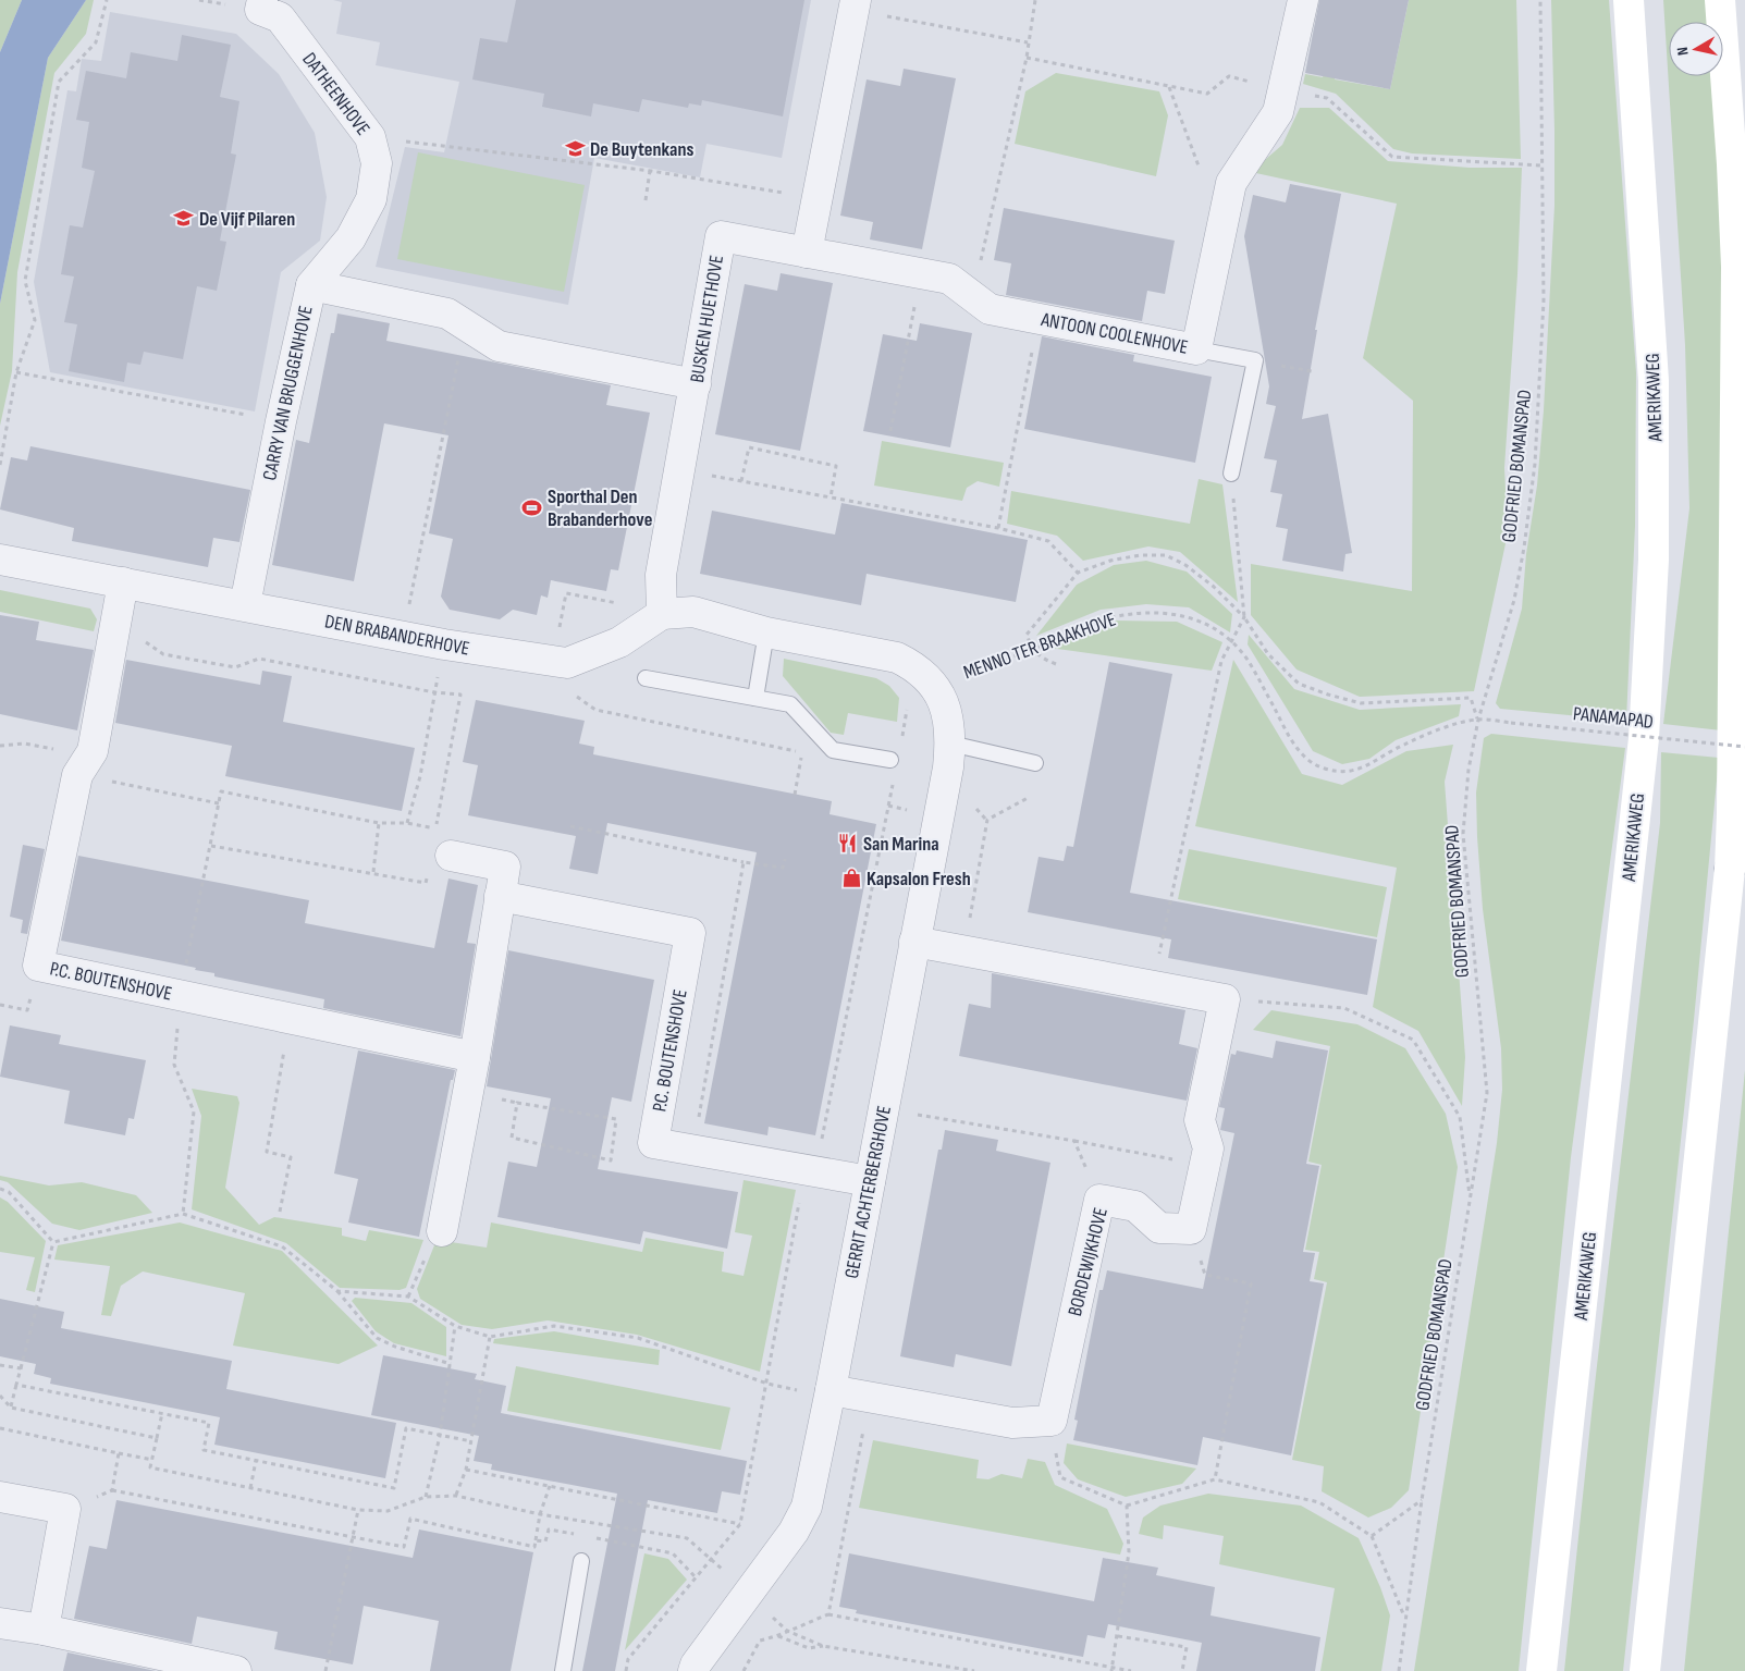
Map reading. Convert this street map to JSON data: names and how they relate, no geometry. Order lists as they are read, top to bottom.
{
  "streets": {
    "main road": ["AMERIKAWEG"],
    "street": [
      "DATHEENHOVE",
      "BUSKEN HUETHOVE",
      "ANTOON COOLENHOVE",
      "CARRY VAN BRUGGENHOVE",
      "DEN BRABANDERHOVE",
      "P.C. BOUTENSHOVE",
      "GERRIT ACHTERBERGHOVE",
      "BORDEWIJKHOVE"
    ],
    "path": ["GODFRIED BOMANSPAD", "MENNO TER BRAAKHOVE", "PANAMAPAD"]
  },
  "crossings": [
    ["DATHEENHOVE", "CARRY VAN BRUGGENHOVE"],
    ["BUSKEN HUETHOVE", "ANTOON COOLENHOVE"],
    ["BUSKEN HUETHOVE", "CARRY VAN BRUGGENHOVE"],
    ["BUSKEN HUETHOVE", "DEN BRABANDERHOVE"],
    ["CARRY VAN BRUGGENHOVE", "DEN BRABANDERHOVE"],
    ["GODFRIED BOMANSPAD", "MENNO TER BRAAKHOVE"],
    ["GODFRIED BOMANSPAD", "PANAMAPAD"],
    ["DEN BRABANDERHOVE", "P.C. BOUTENSHOVE"],
    ["MENNO TER BRAAKHOVE", "PANAMAPAD"],
    ["MENNO TER BRAAKHOVE", "GERRIT ACHTERBERGHOVE"],
    ["P.C. BOUTENSHOVE", "GERRIT ACHTERBERGHOVE"]
  ],
  "places": {
    "school or university": ["De Buytenkans", "De Vijf Pilaren"],
    "sports": ["Sporthal Den Brabanderhove"],
    "restaurant": ["San Marina"],
    "shop": ["Kapsalon Fresh"]
  },
  "north": "left"
}
